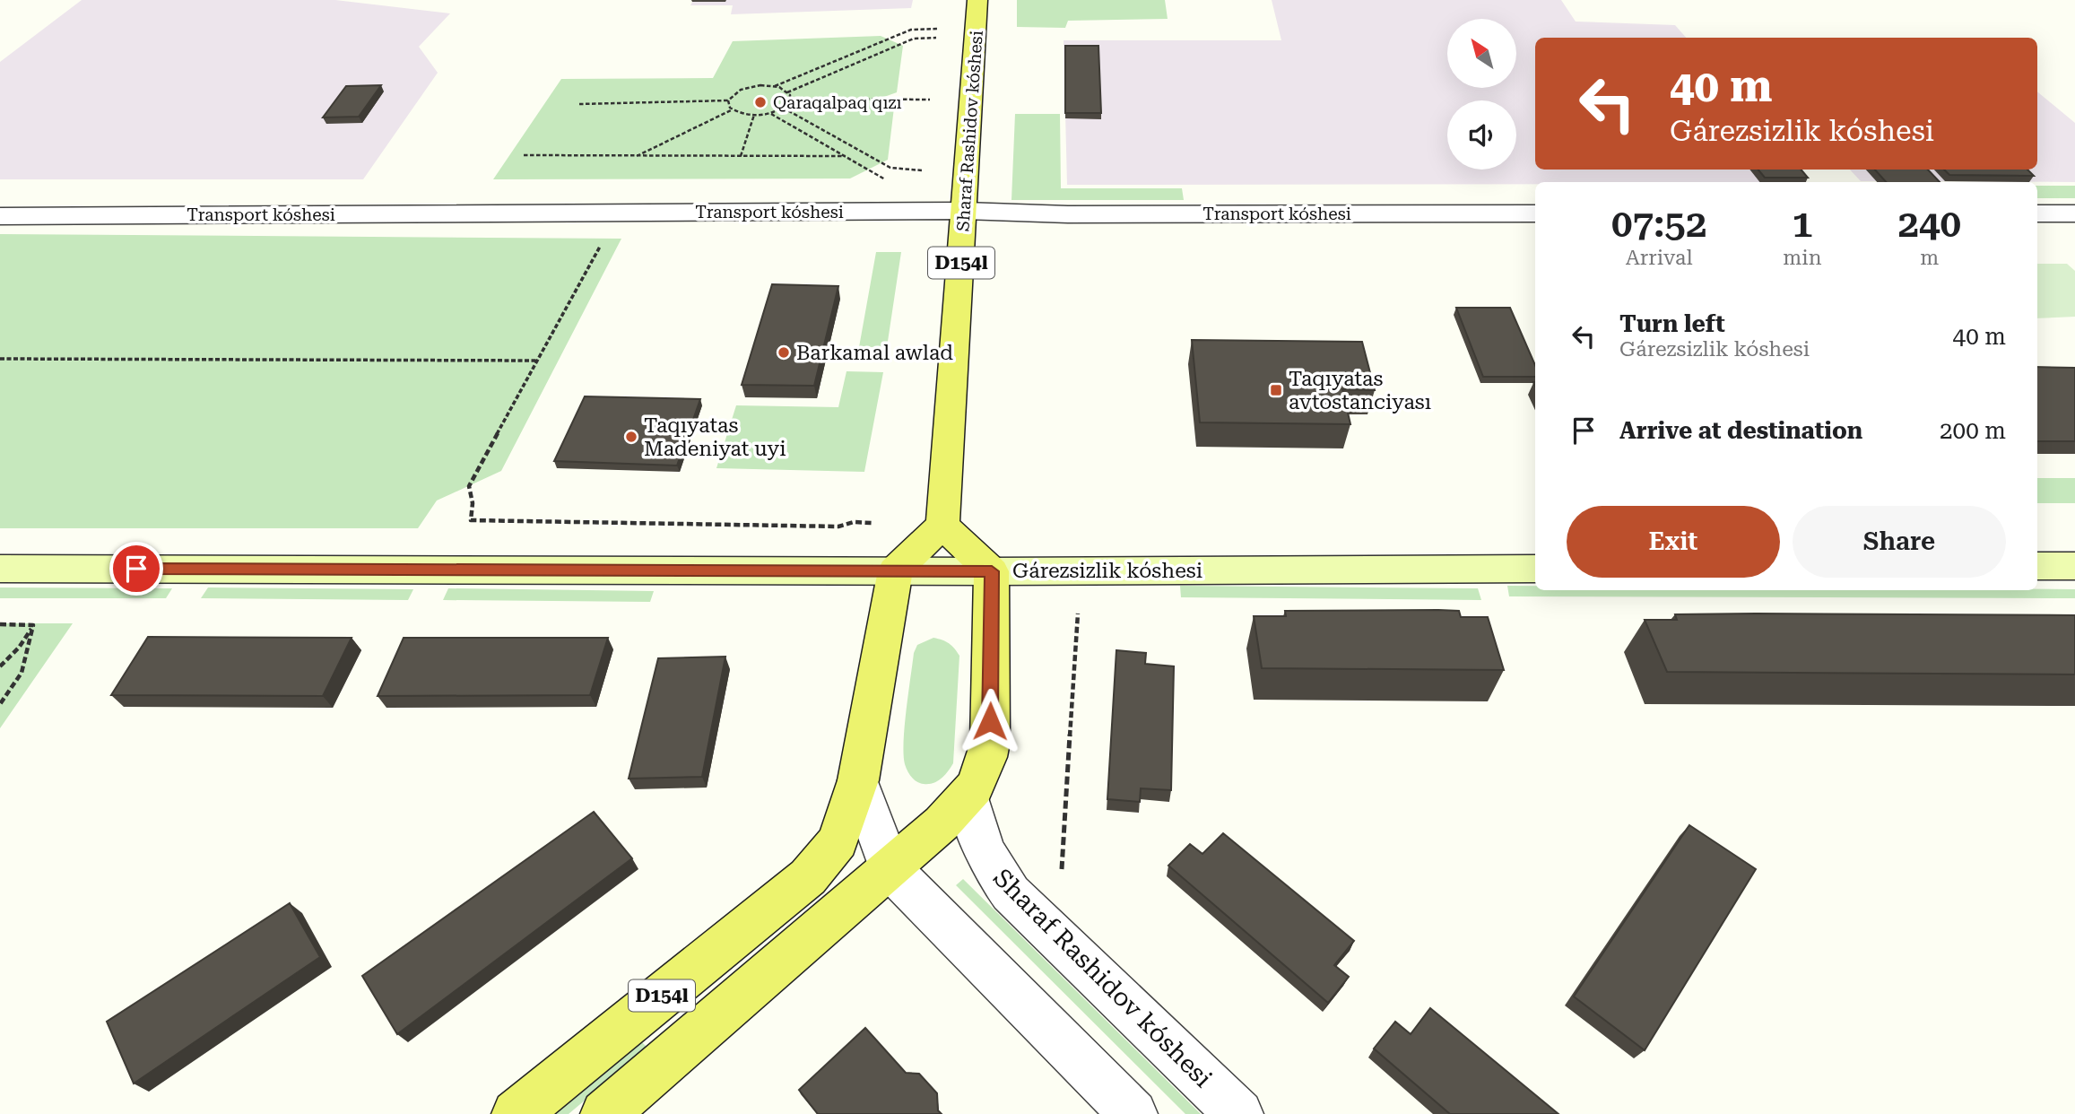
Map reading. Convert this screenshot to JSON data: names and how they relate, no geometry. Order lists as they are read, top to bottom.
{
  "streets": {
    "main road": ["Sharaf Rashidov kóshesi", "D154l"],
    "street": ["Transport kóshesi", "Gárezsizlik kóshesi"]
  },
  "crossings": [
    ["Sharaf Rashidov kóshesi", "Transport kóshesi"],
    ["Sharaf Rashidov kóshesi", "D154l"],
    ["D154l", "Gárezsizlik kóshesi"]
  ],
  "places": {
    "other": ["Qaraqalpaq qızı", "Barkamal awlad", "Taqıyatas Madeniyat uyi"],
    "transit": ["Taqıyatas avtostanciyası"]
  },
  "north": "top left",
  "page": {
    "turn": ["40 m", "Gárezsizlik kóshesi"],
    "eta": [
      "07:52",
      "Arrival",
      "1",
      "min",
      "240",
      "m"
    ],
    "list": [
      {
        "name": "Turn left",
        "note": "Gárezsizlik kóshesi",
        "value": "40 m"
      },
      {
        "name": "Arrive at destination",
        "value": "200 m"
      }
    ],
    "buttons": ["Exit", "Share"]
  }
}
